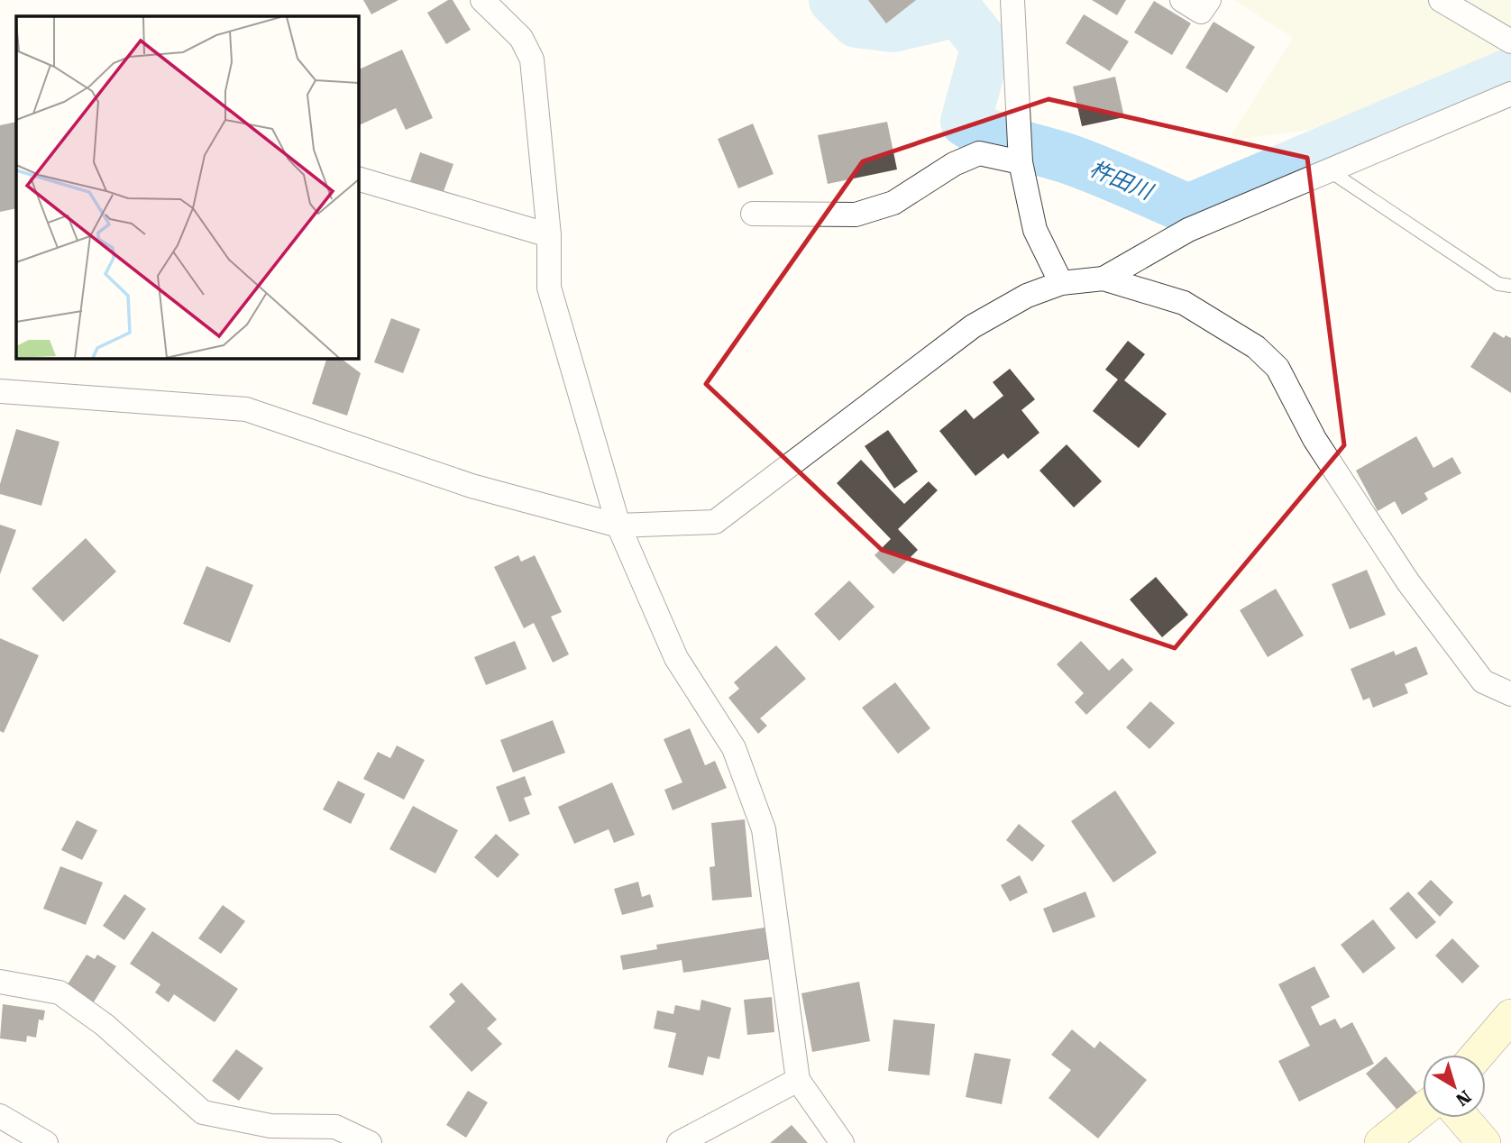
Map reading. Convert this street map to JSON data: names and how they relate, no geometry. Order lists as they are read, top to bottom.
{
  "water": ["杵田川"],
  "north": "bottom right"
}
